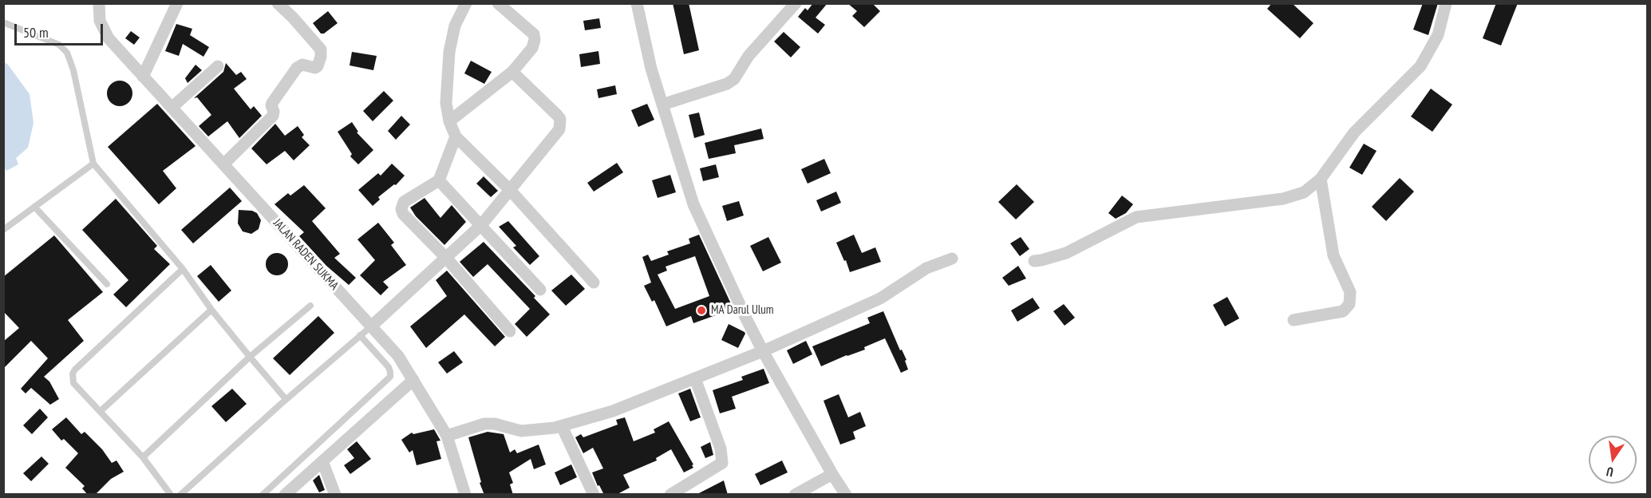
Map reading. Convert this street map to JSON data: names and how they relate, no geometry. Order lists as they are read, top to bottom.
{
  "streets": {
    "street": ["JALAN RADEN SUKMA"]
  },
  "places": ["MA Darul Ulum"],
  "scale_bar": "50 m",
  "north": "bottom"
}
